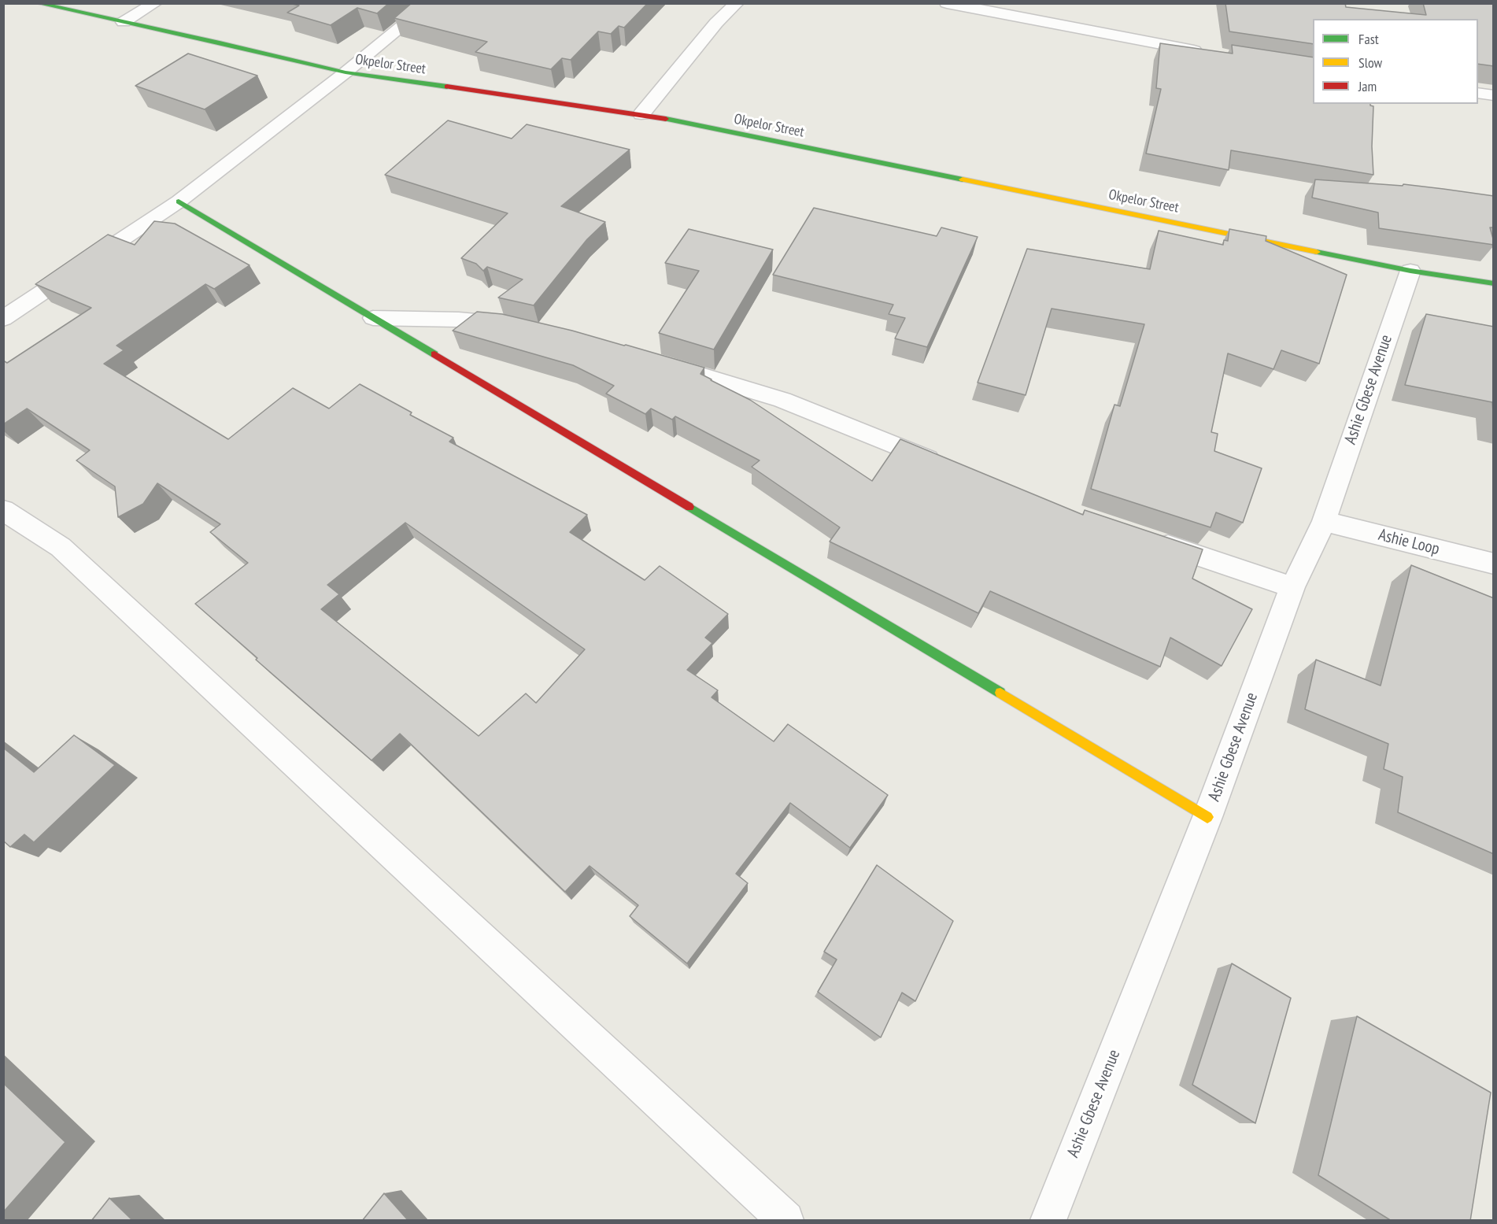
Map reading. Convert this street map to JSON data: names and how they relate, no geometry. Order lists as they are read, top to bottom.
{
  "streets": {
    "street": ["Okpelor Street", "Ashie Gbese Avenue", "Ashie Loop"]
  },
  "crossings": [
    ["Okpelor Street", "Ashie Gbese Avenue"],
    ["Ashie Gbese Avenue", "Ashie Loop"]
  ],
  "legend": ["Fast", "Slow", "Jam"]
}
